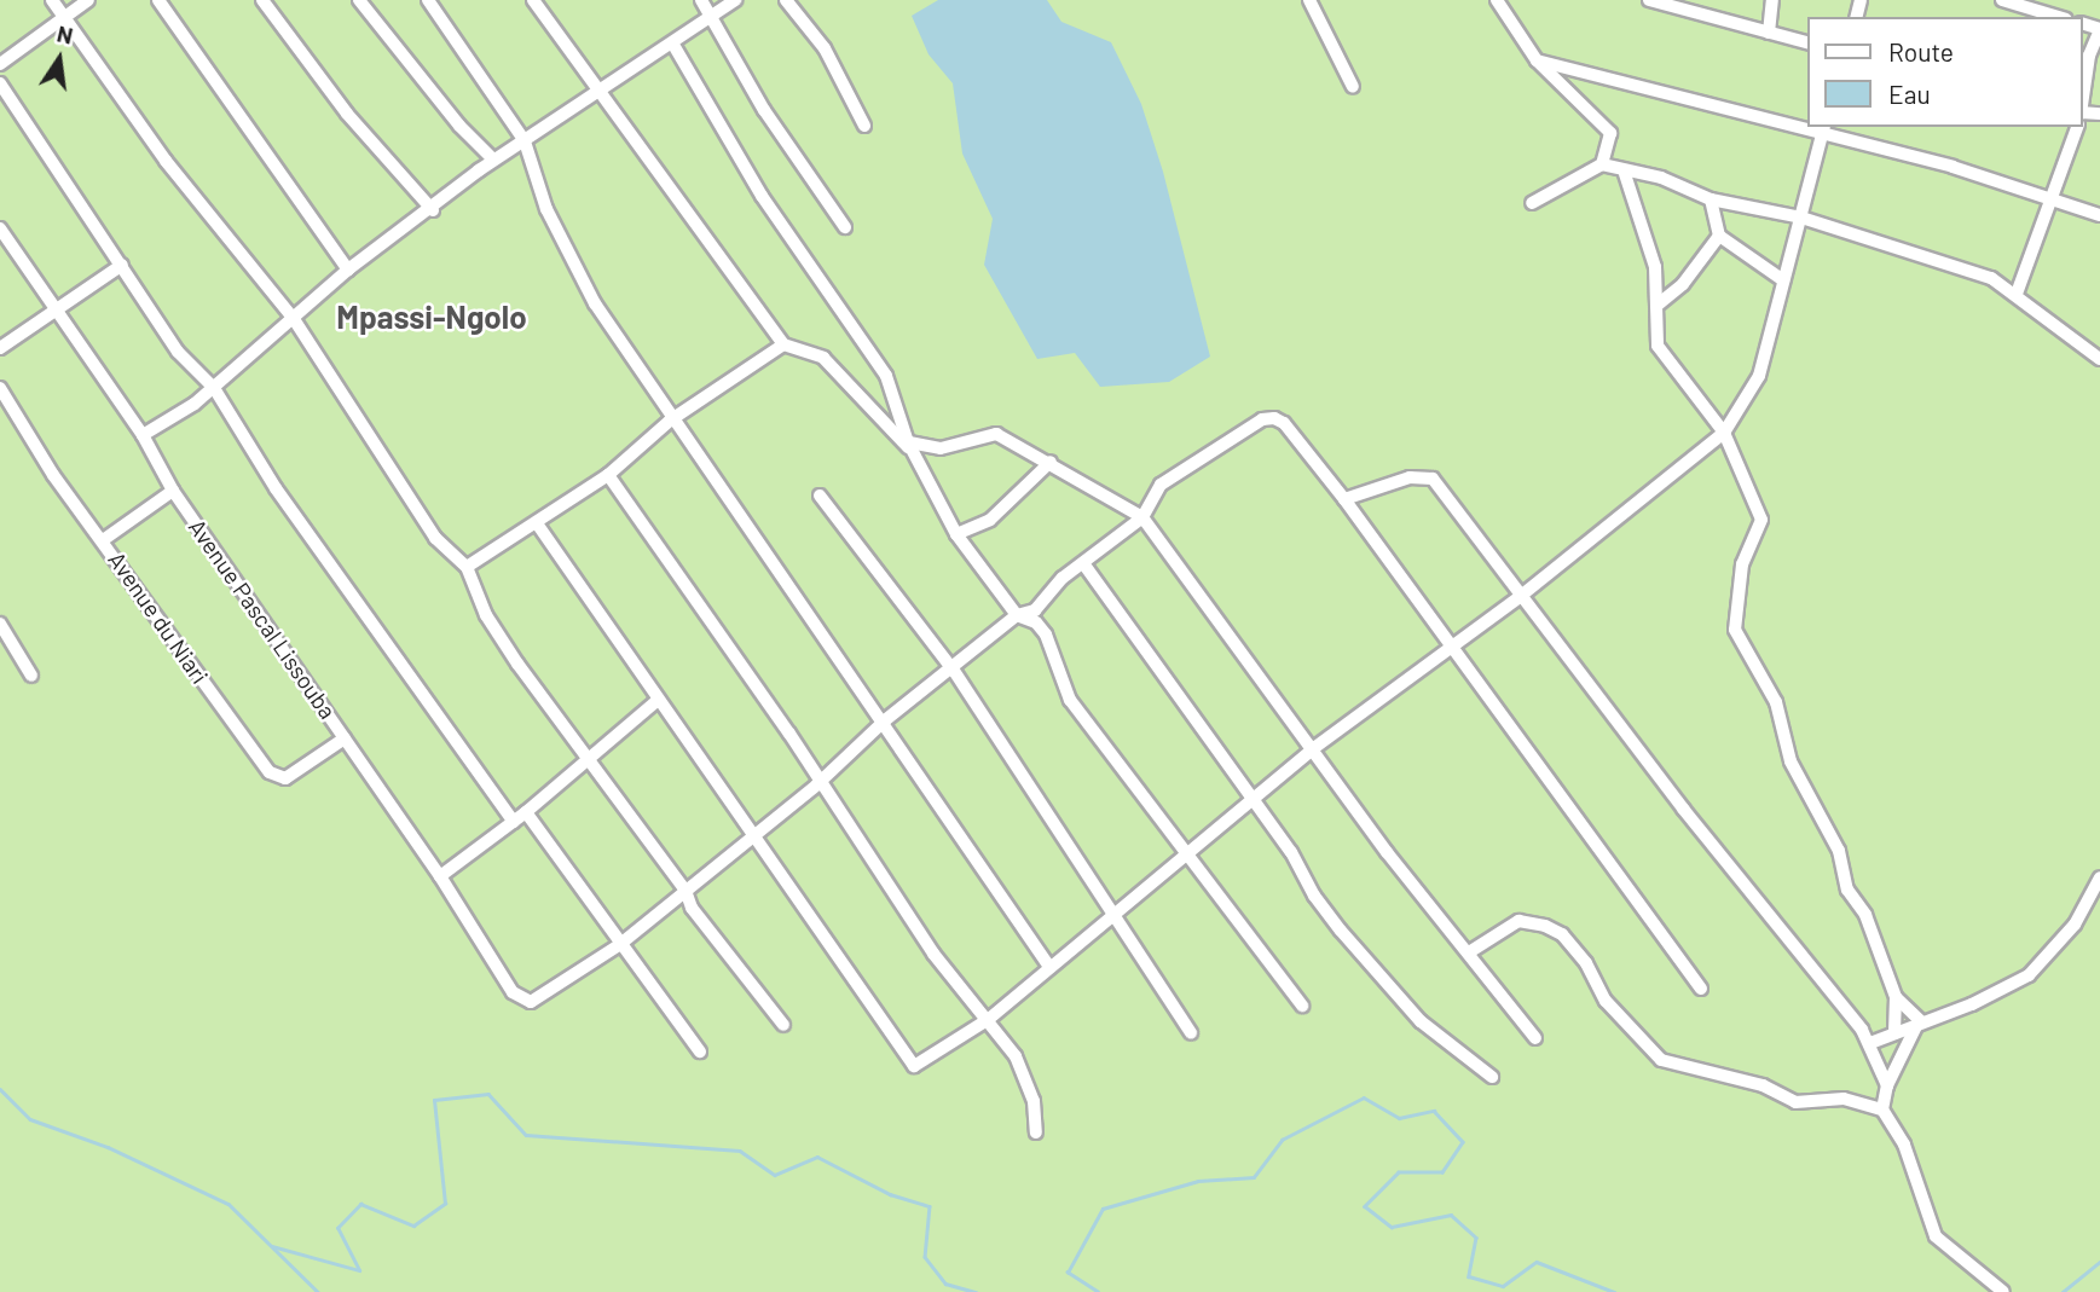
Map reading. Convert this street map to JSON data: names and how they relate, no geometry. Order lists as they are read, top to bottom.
{
  "streets": {
    "street": ["Avenue du Niari", "Avenue Pascal Lissouba"]
  },
  "crossings": [
    ["Avenue du Niari", "Avenue Pascal Lissouba"]
  ],
  "districts": ["Mpassi-Ngolo"],
  "legend": ["Route", "Eau"],
  "north": "top"
}
